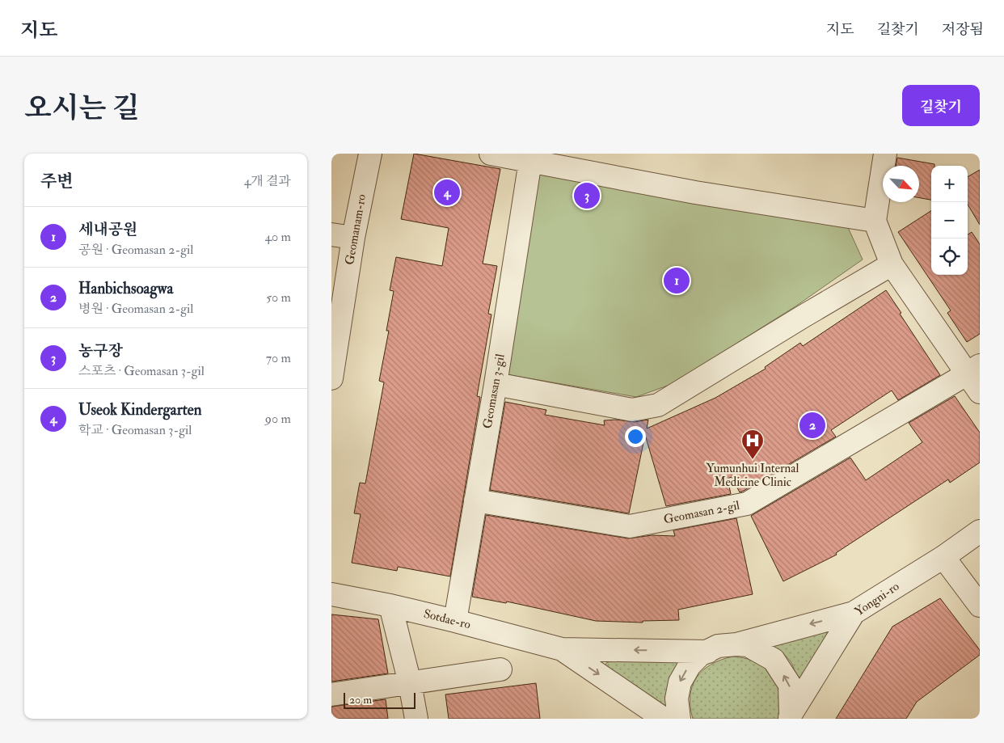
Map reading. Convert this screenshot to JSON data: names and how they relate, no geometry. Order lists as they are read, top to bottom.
{
  "streets": {
    "street": [
      "Geomanam-ro",
      "Geomasan 3-gil",
      "Geomasan 2-gil",
      "Yongni-ro",
      "Sotdae-ro"
    ]
  },
  "crossings": [
    ["Geomasan 3-gil", "Geomasan 2-gil"],
    ["Geomasan 3-gil", "Sotdae-ro"]
  ],
  "places": {
    "hospital": ["Yumunhui Internal Medicine Clinic"]
  },
  "scale_bar": "20 m",
  "north": "bottom right",
  "page": {
    "header": "지도",
    "nav": ["지도", "길찾기", "저장됨"],
    "title": "오시는 길",
    "buttons": "길찾기",
    "heading": ["주변", "4개 결과"],
    "map_buttons": ["+", "−"],
    "pins": [
      "4",
      "3",
      "1",
      "2"
    ],
    "list": [
      {
        "mark": "1",
        "name": "세내공원",
        "note": "공원 · Geomasan 2-gil",
        "value": "40 m"
      },
      {
        "mark": "2",
        "name": "Hanbichsoagwa",
        "note": "병원 · Geomasan 2-gil",
        "value": "50 m"
      },
      {
        "mark": "3",
        "name": "농구장",
        "note": "스포츠 · Geomasan 3-gil",
        "value": "70 m"
      },
      {
        "mark": "4",
        "name": "Useok Kindergarten",
        "note": "학교 · Geomasan 3-gil",
        "value": "90 m"
      }
    ],
    "scale": "20 m"
  }
}
